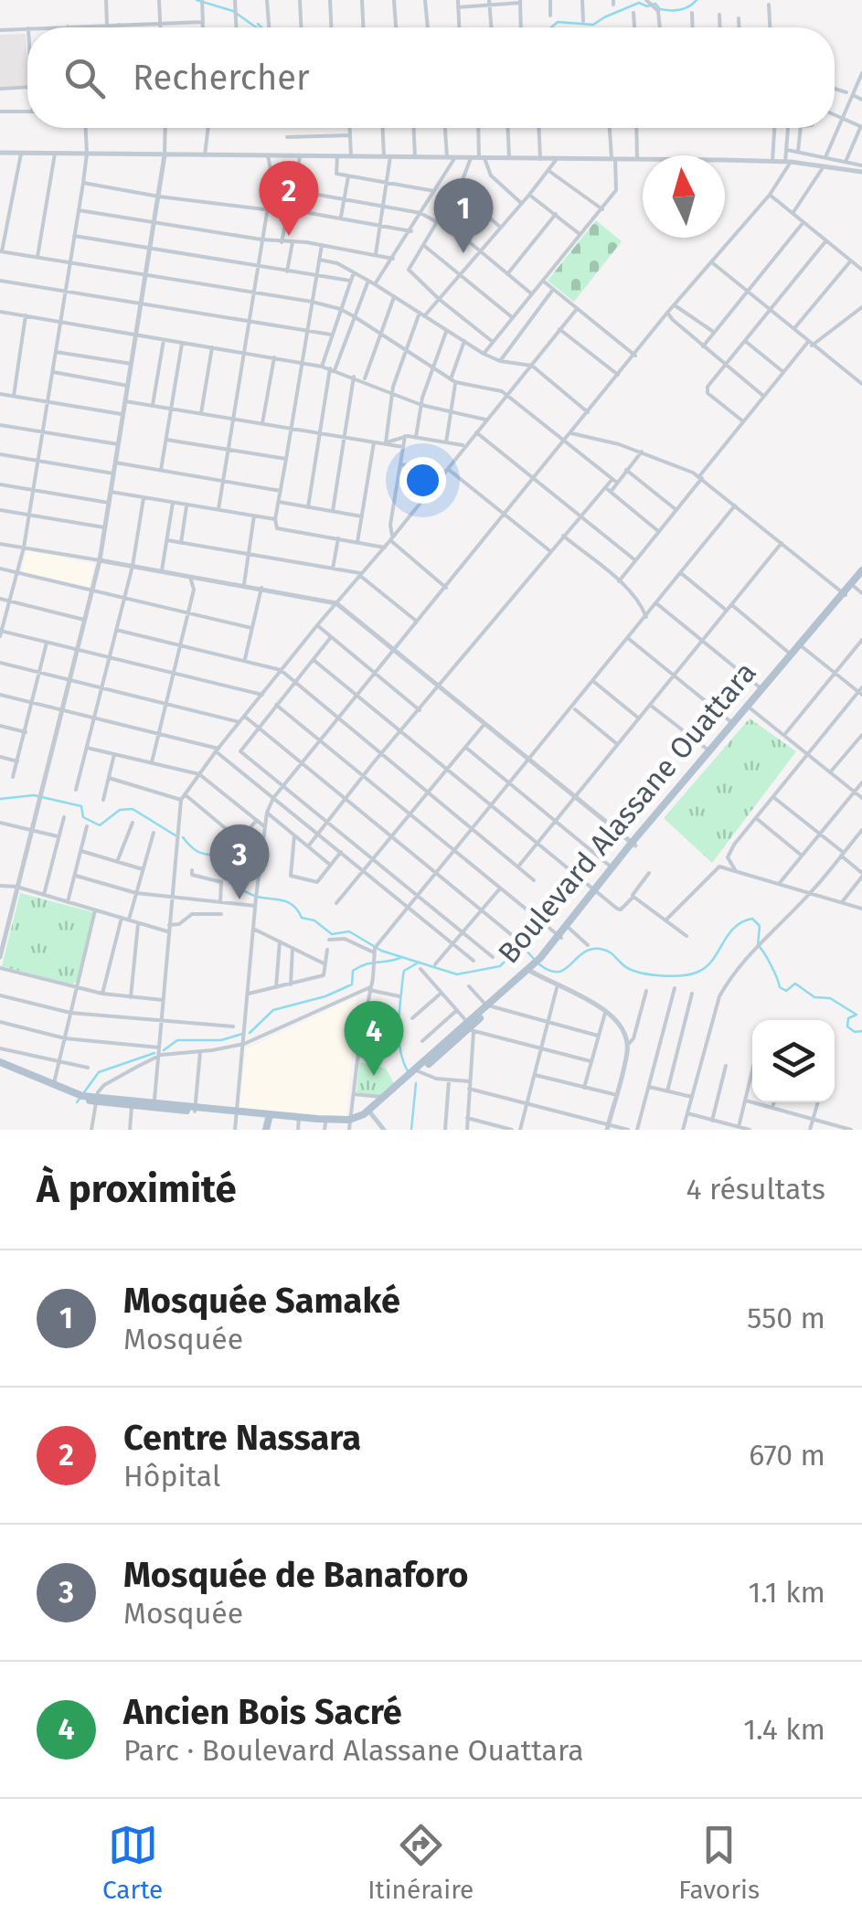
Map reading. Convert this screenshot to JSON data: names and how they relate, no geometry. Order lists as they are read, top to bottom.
{
  "streets": {
    "main road": ["Boulevard Alassane Ouattara"]
  },
  "north": "top",
  "page": {
    "search": "Rechercher",
    "pins": [
      "2",
      "1",
      "3",
      "4"
    ],
    "heading": ["À proximité", "4 résultats"],
    "list": [
      {
        "mark": "1",
        "name": "Mosquée Samaké",
        "note": "Mosquée",
        "value": "550 m"
      },
      {
        "mark": "2",
        "name": "Centre Nassara",
        "note": "Hôpital",
        "value": "670 m"
      },
      {
        "mark": "3",
        "name": "Mosquée de Banaforo",
        "note": "Mosquée",
        "value": "1.1 km"
      },
      {
        "mark": "4",
        "name": "Ancien Bois Sacré",
        "note": "Parc · Boulevard Alassane Ouattara",
        "value": "1.4 km"
      }
    ],
    "nav": ["Carte", "Itinéraire", "Favoris"]
  }
}
